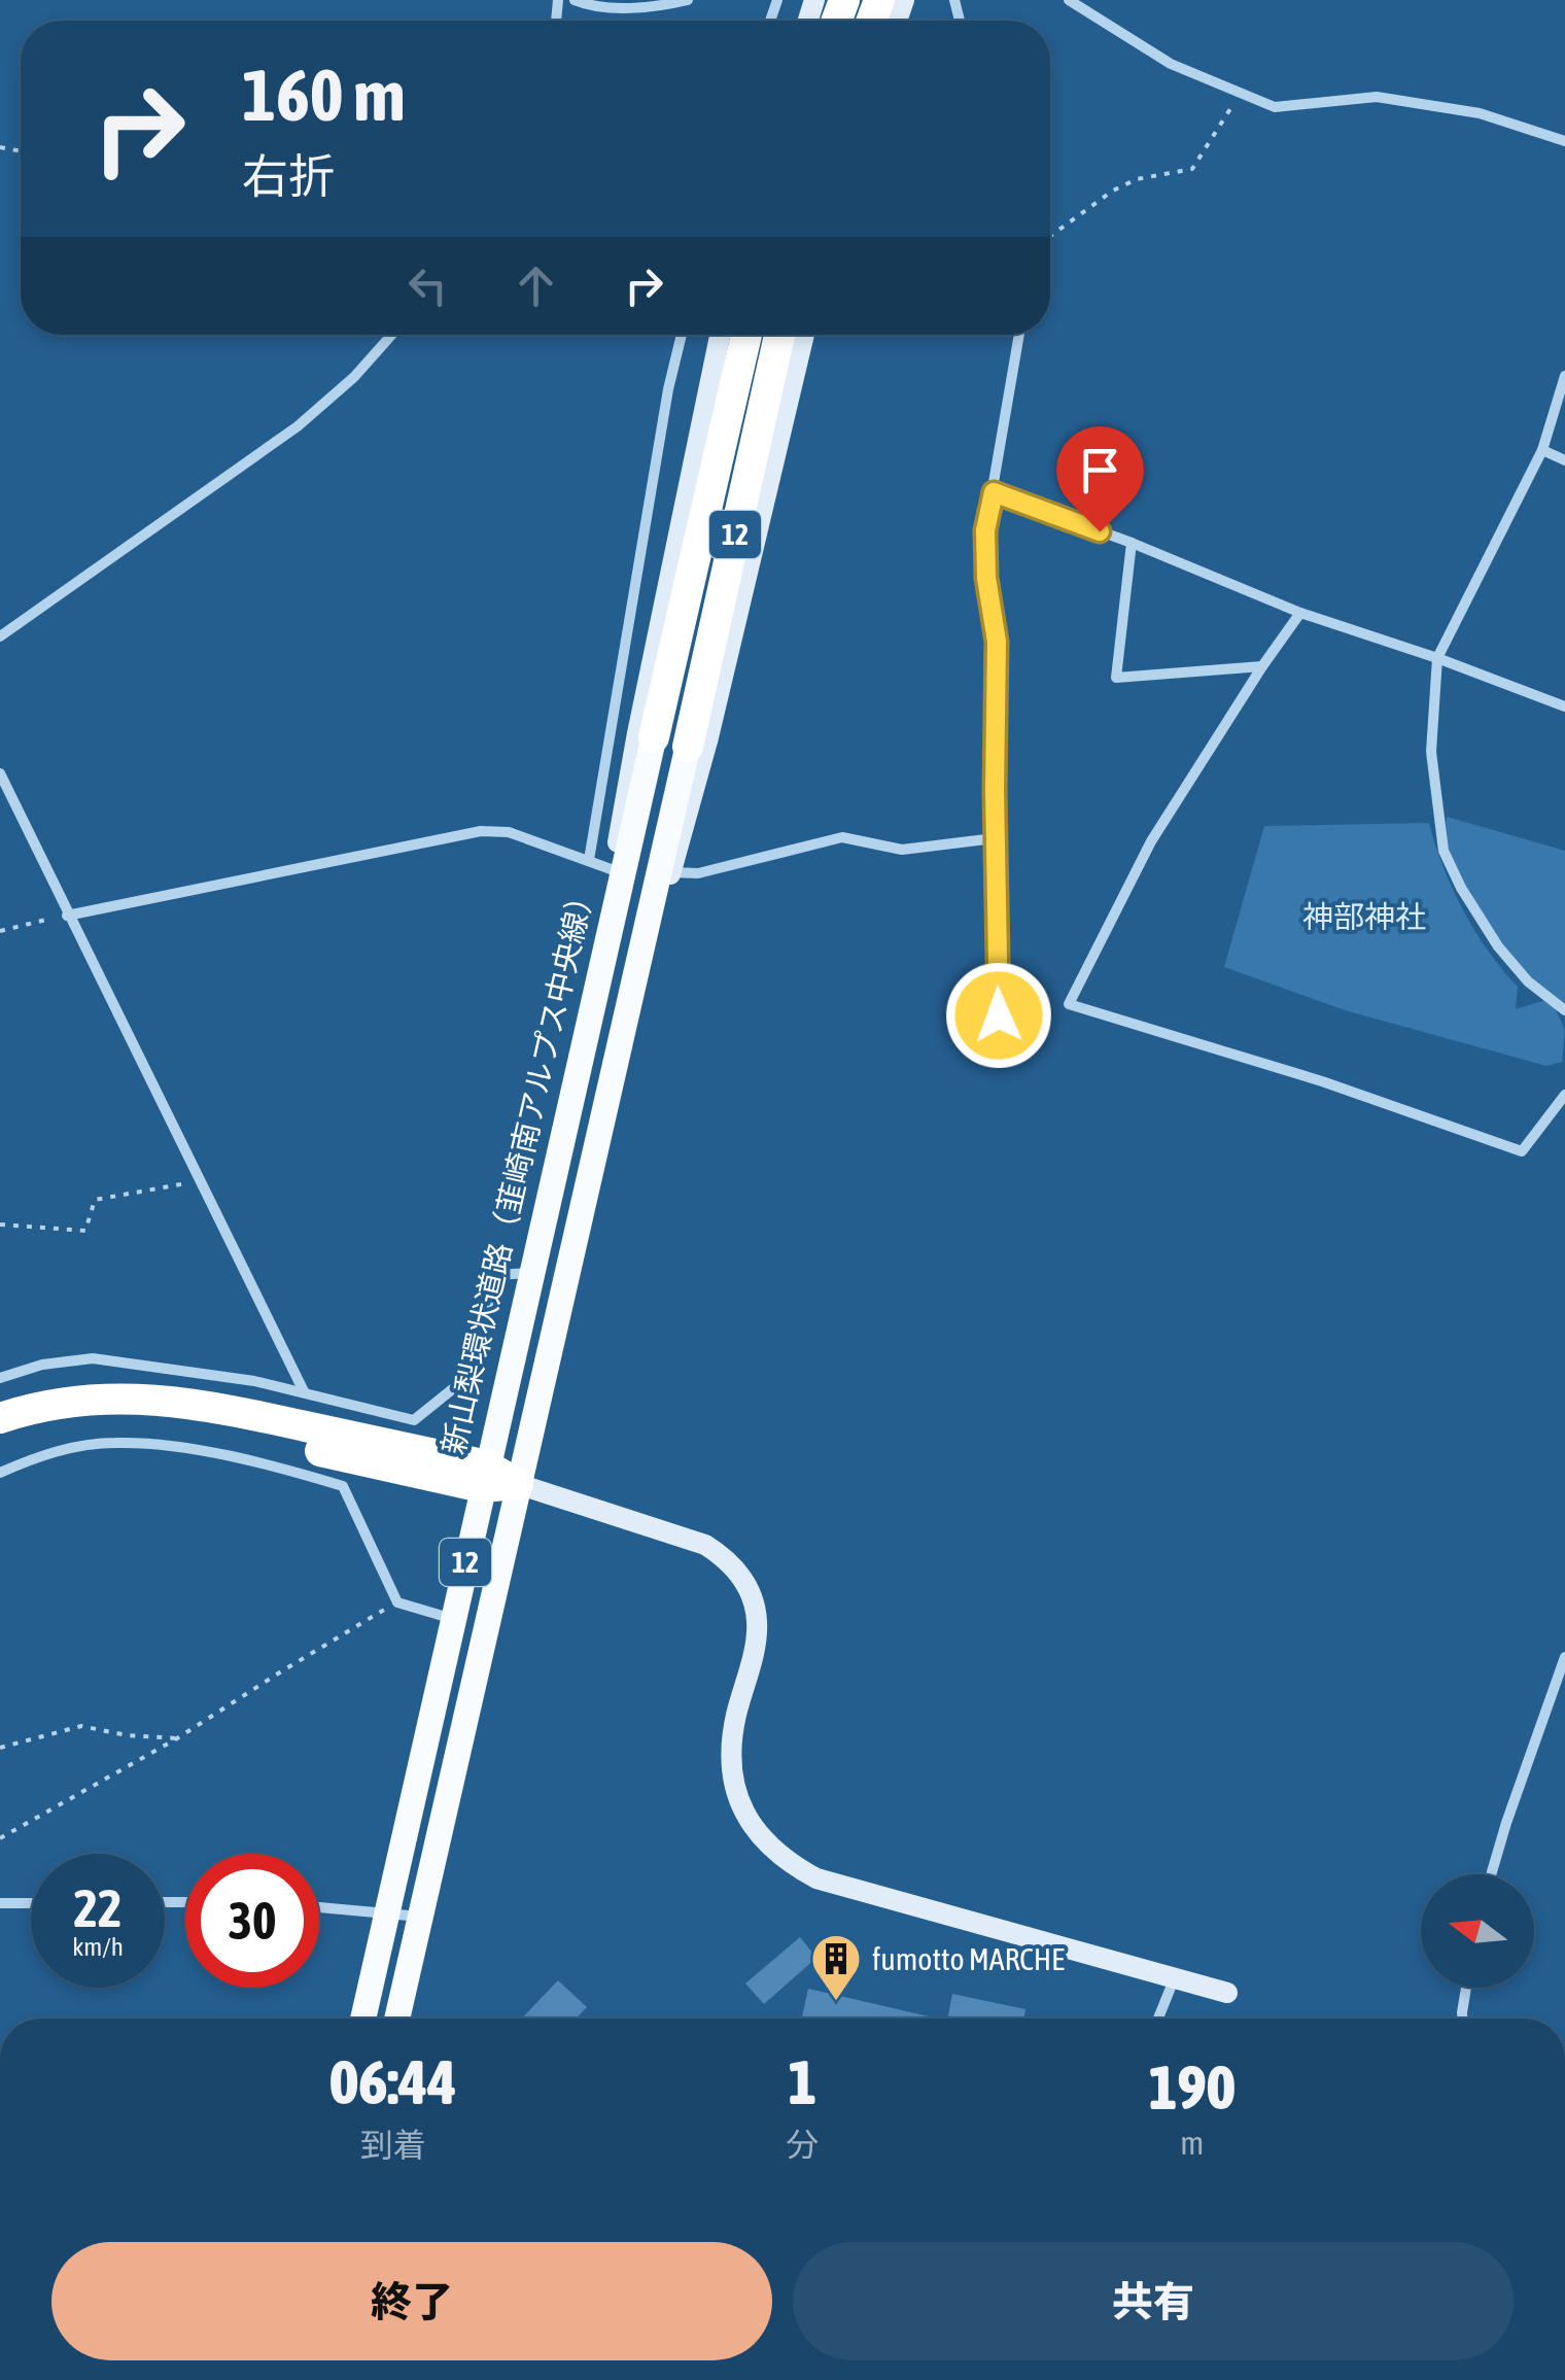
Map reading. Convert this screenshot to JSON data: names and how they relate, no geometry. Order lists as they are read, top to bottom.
{
  "streets": {
    "highway": ["12", "新山梨環状道路（韮崎南アルプス中央線）"]
  },
  "parks": ["神部神社"],
  "places": {
    "building": ["fumotto MARCHE"]
  },
  "north": "left",
  "page": {
    "turn": ["160 m", "右折"],
    "speed": "22 km/h",
    "limit": "30",
    "eta": [
      "06:44",
      "到着",
      "1",
      "分",
      "190",
      "m"
    ],
    "buttons": ["終了", "共有"]
  }
}
